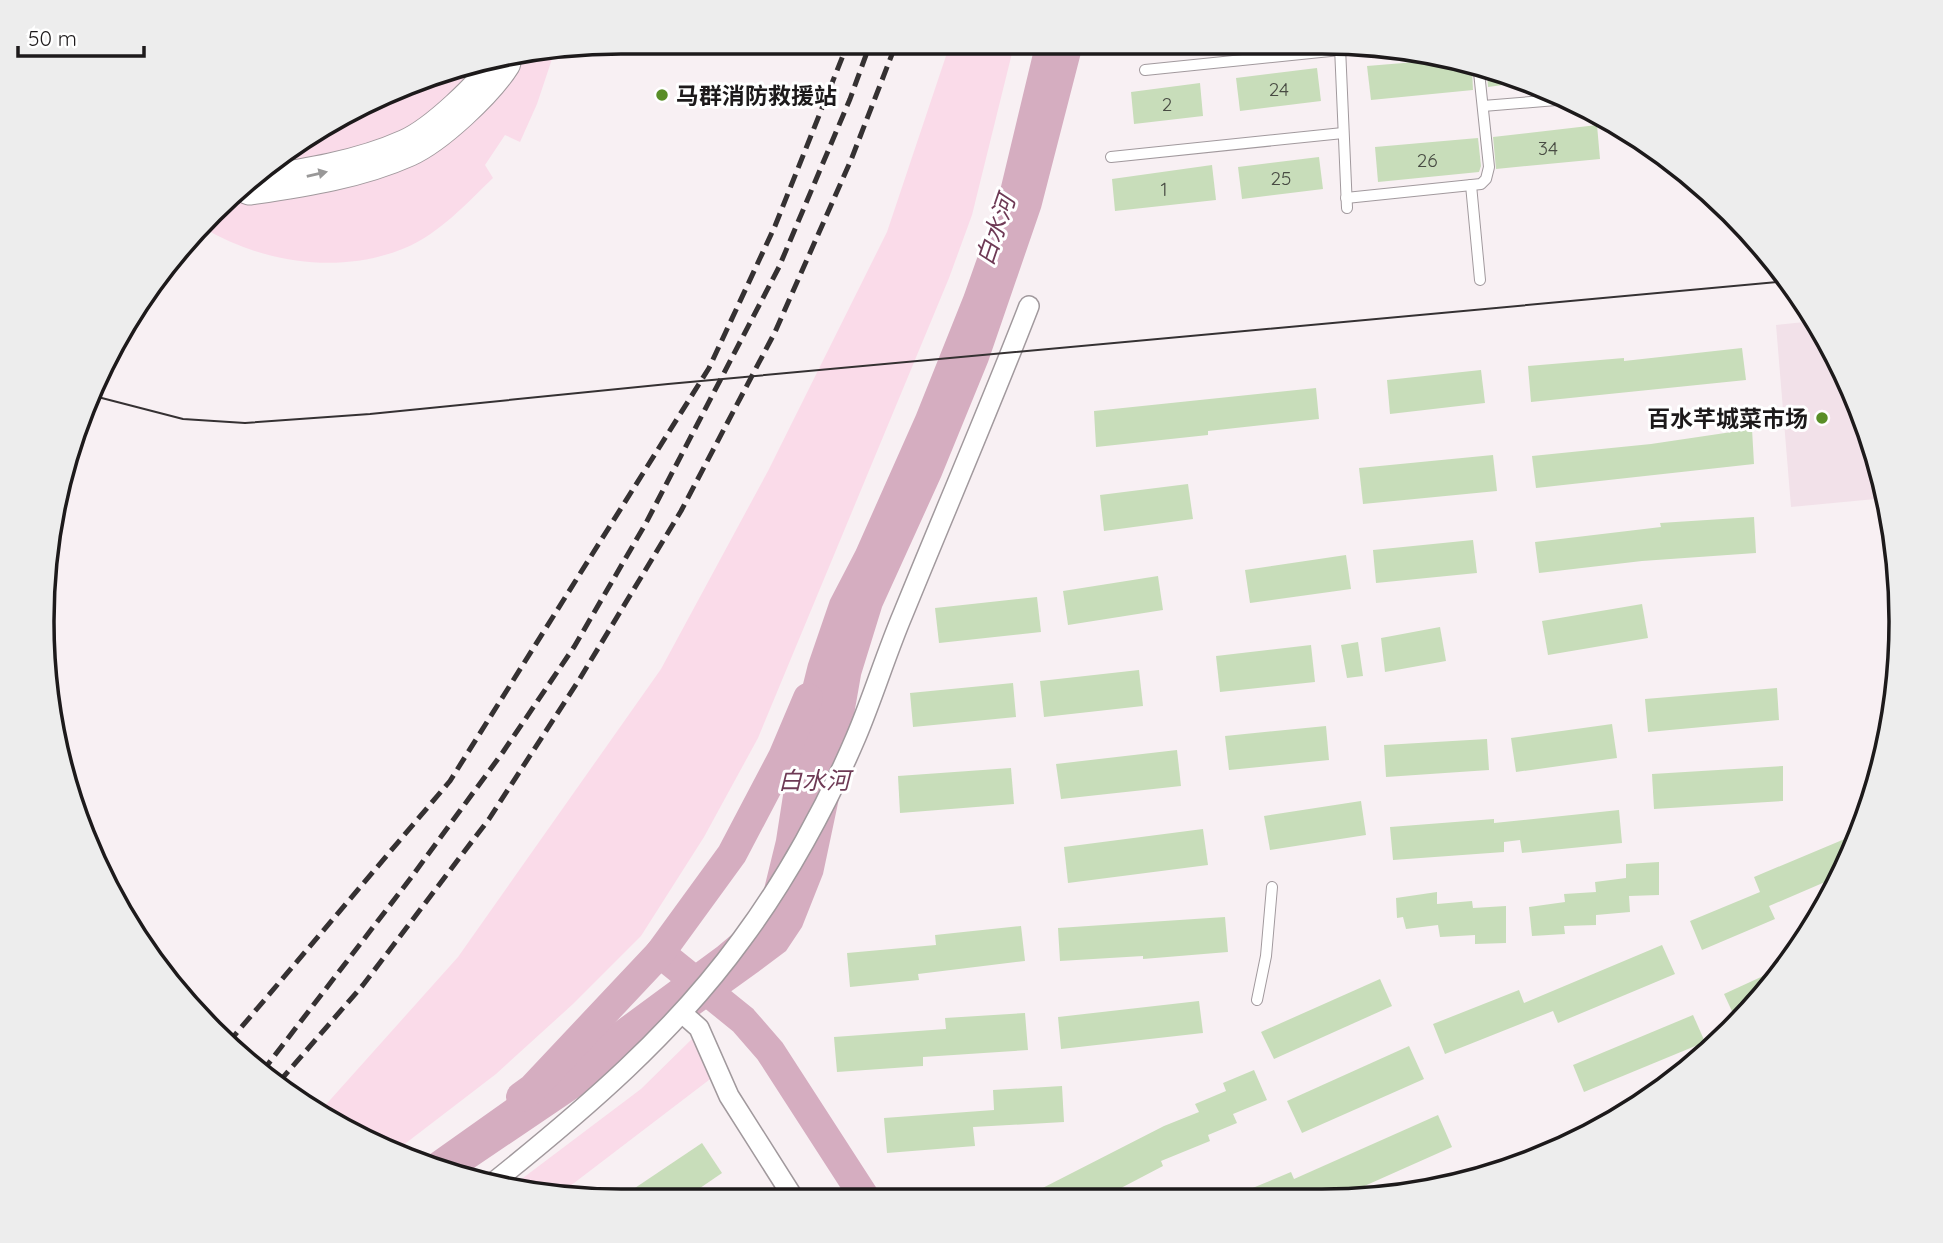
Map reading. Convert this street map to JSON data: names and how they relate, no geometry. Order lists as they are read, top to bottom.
{
  "water": ["白水河"],
  "places": ["马群消防救援站", "百水芊城菜市场"],
  "house_numbers": [
    "24",
    "2",
    "34",
    "26",
    "25",
    "1"
  ],
  "scale_bar": "50 m"
}
